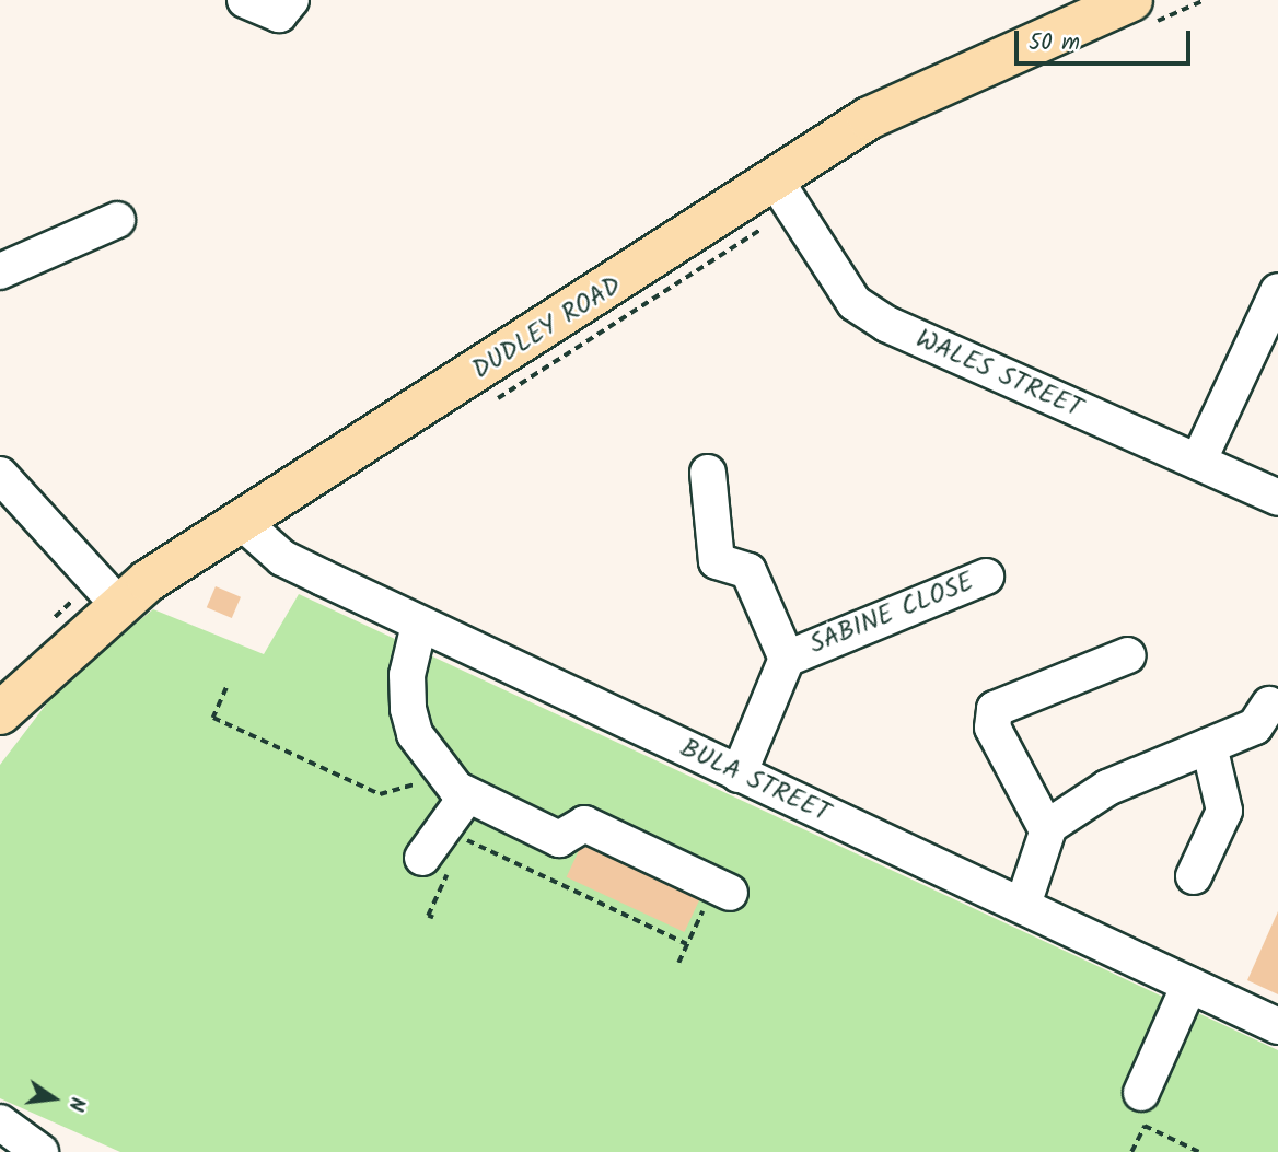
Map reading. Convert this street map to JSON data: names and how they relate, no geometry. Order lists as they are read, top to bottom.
{
  "streets": {
    "main road": ["DUDLEY ROAD"],
    "street": ["WALES STREET", "SABINE CLOSE", "BULA STREET"]
  },
  "crossings": [
    ["DUDLEY ROAD", "WALES STREET"],
    ["DUDLEY ROAD", "BULA STREET"],
    ["SABINE CLOSE", "BULA STREET"]
  ],
  "scale_bar": "50 m",
  "north": "right"
}
